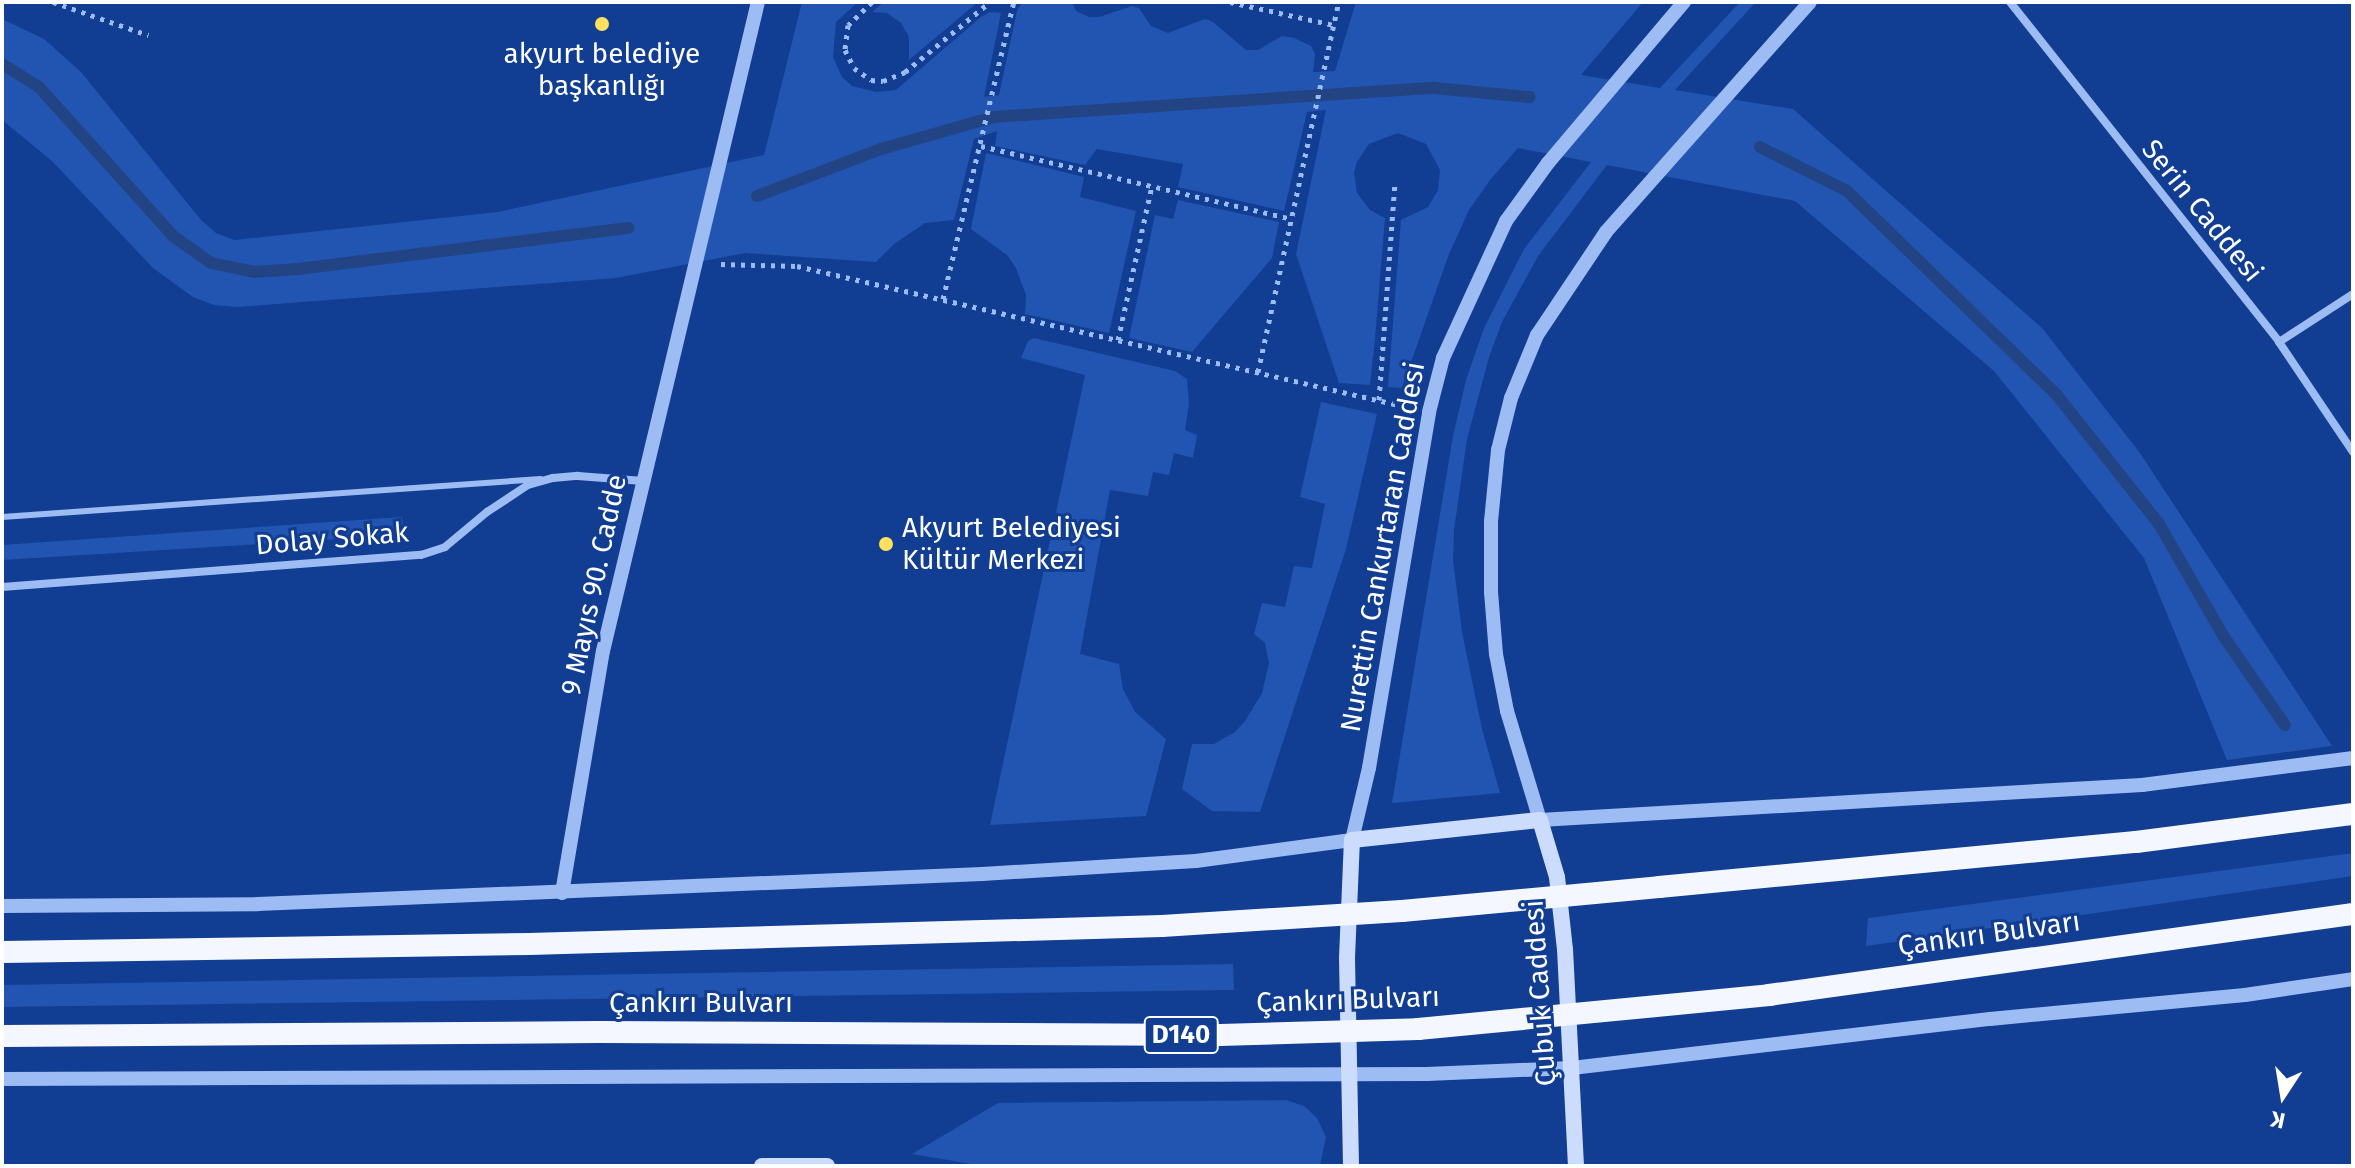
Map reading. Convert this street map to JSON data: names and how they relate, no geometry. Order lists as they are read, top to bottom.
{
  "streets": {
    "highway": ["Çankırı Bulvarı", "D140"],
    "main road": ["Çubuk Caddesi"],
    "street": [
      "Serin Caddesi",
      "Dolay Sokak",
      "Nurettin Cankurtaran Caddesi",
      "9 Mayıs 90. Cadde"
    ]
  },
  "crossings": [
    ["Dolay Sokak", "9 Mayıs 90. Cadde"]
  ],
  "places": ["akyurt belediye başkanlığı", "Akyurt Belediyesi Kültür Merkezi"],
  "north": "bottom"
}
